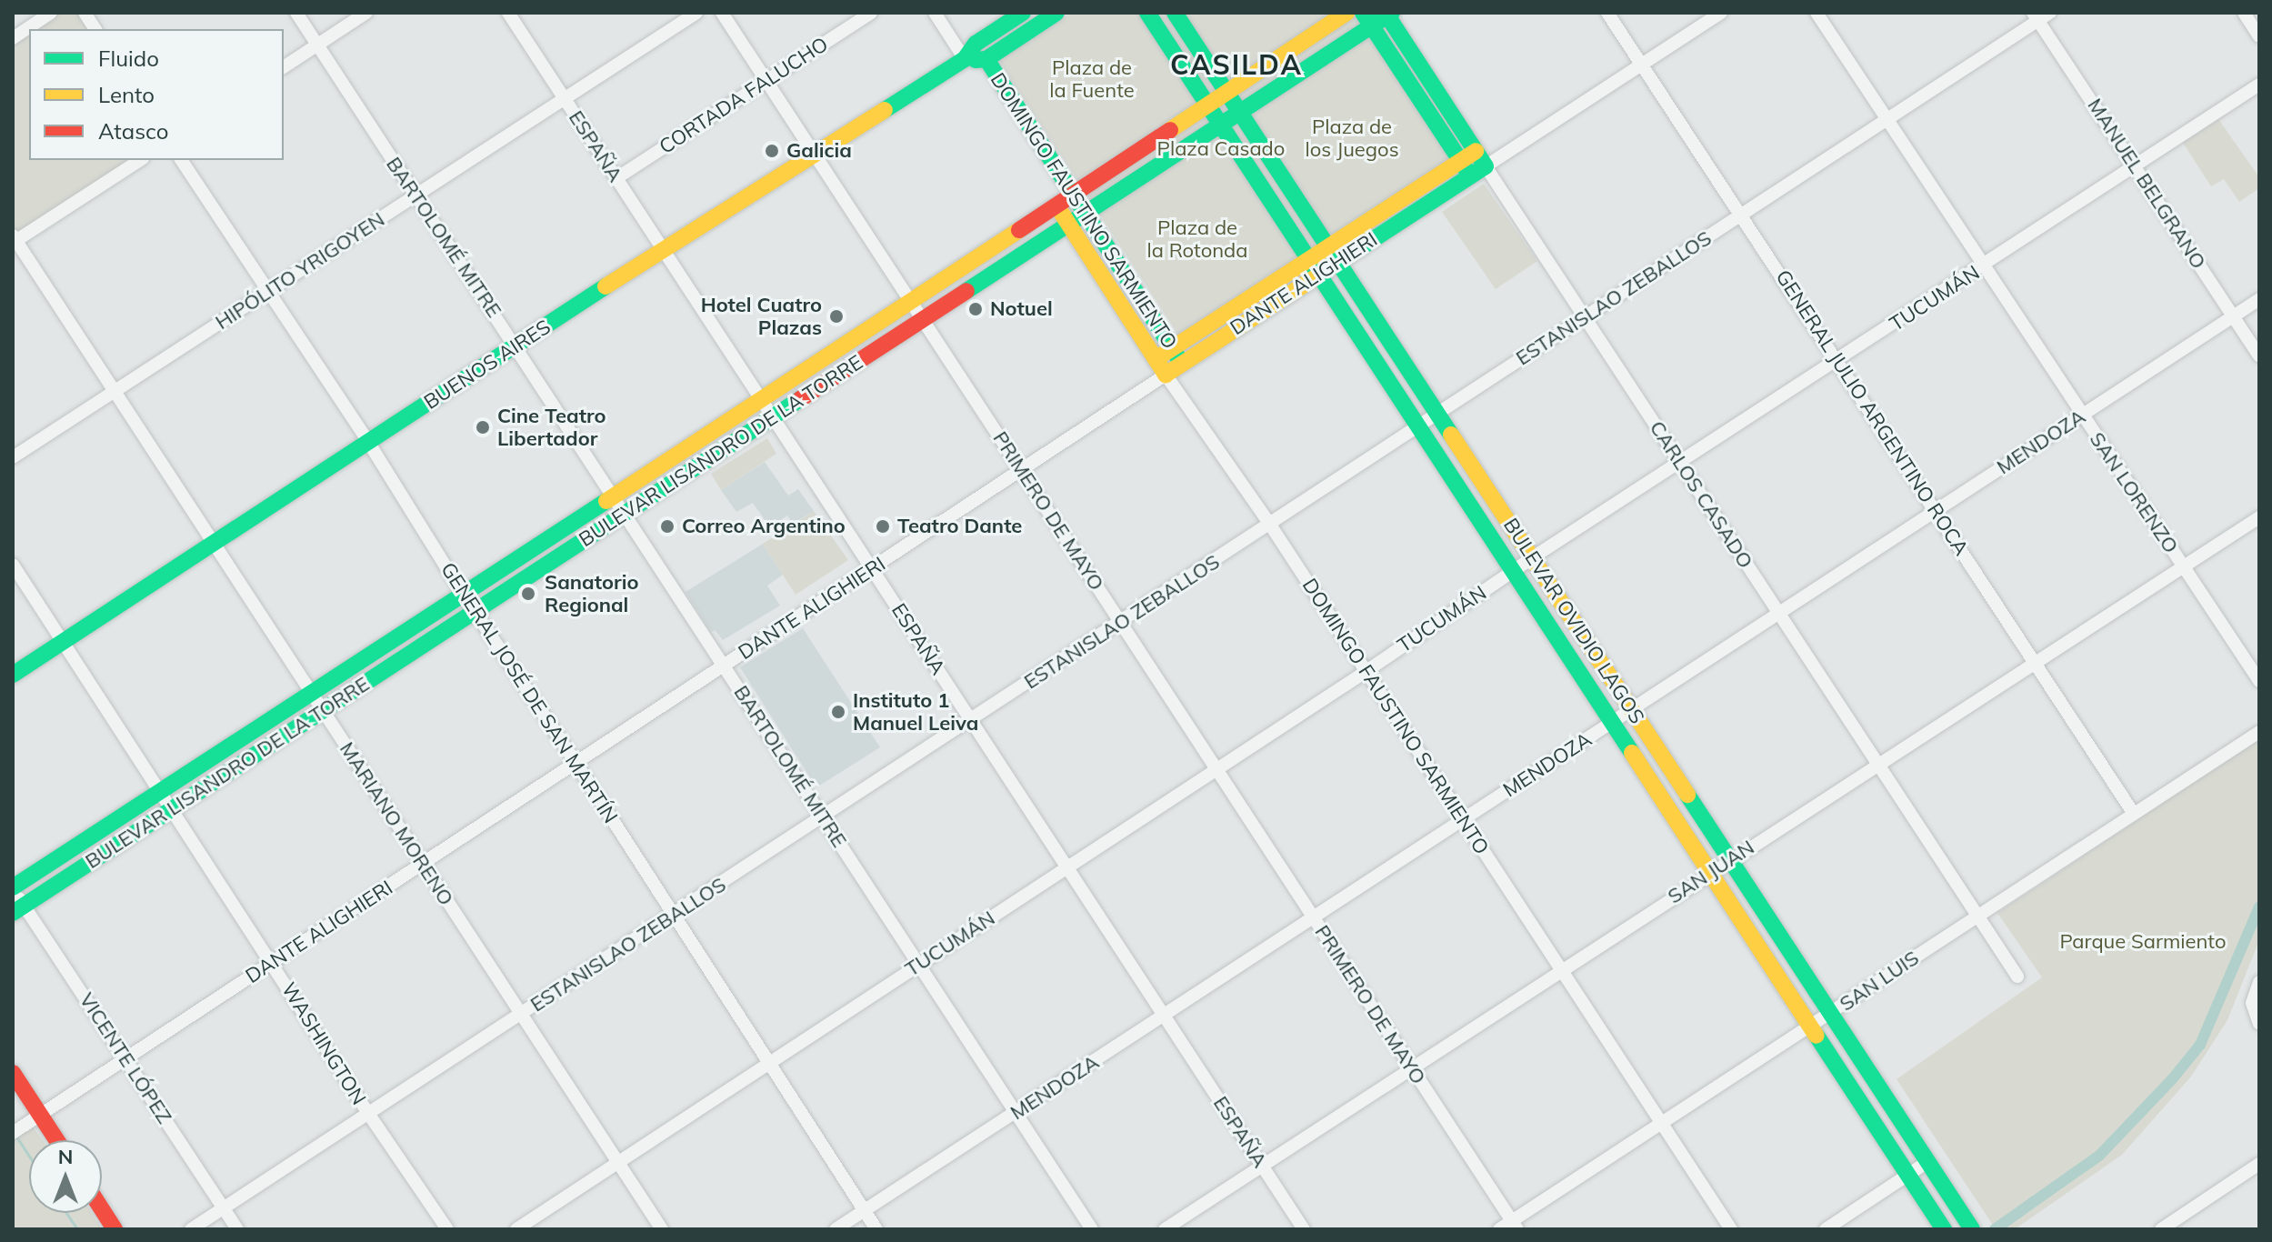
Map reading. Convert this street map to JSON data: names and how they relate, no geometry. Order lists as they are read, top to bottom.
{
  "streets": {
    "main road": [
      "DOMINGO FAUSTINO SARMIENTO",
      "DANTE ALIGHIERI",
      "BUENOS AIRES",
      "BULEVAR LISANDRO DE LA TORRE",
      "CARLOS CASADO",
      "BULEVAR OVIDIO LAGOS"
    ],
    "street": [
      "CORTADA FALUCHO",
      "ESPAÑA",
      "MANUEL BELGRANO",
      "BARTOLOMÉ MITRE",
      "HIPÓLITO YRIGOYEN",
      "ESTANISLAO ZEBALLOS",
      "TUCUMÁN",
      "GENERAL JULIO ARGENTINO ROCA",
      "MENDOZA",
      "SAN LORENZO",
      "PRIMERO DE MAYO",
      "GENERAL JOSÉ DE SAN MARTÍN",
      "MARIANO MORENO",
      "SAN JUAN",
      "SAN LUIS",
      "WASHINGTON",
      "VICENTE LÓPEZ"
    ]
  },
  "crossings": [
    ["CORTADA FALUCHO", "ESPAÑA"],
    ["CORTADA FALUCHO", "PRIMERO DE MAYO"],
    ["ESPAÑA", "HIPÓLITO YRIGOYEN"],
    ["ESPAÑA", "DANTE ALIGHIERI"],
    ["ESPAÑA", "ESTANISLAO ZEBALLOS"],
    ["ESPAÑA", "TUCUMÁN"],
    ["ESPAÑA", "BUENOS AIRES"],
    ["ESPAÑA", "MENDOZA"],
    ["ESPAÑA", "BULEVAR LISANDRO DE LA TORRE"],
    ["ESPAÑA", "SAN JUAN"],
    ["MANUEL BELGRANO", "ESTANISLAO ZEBALLOS"],
    ["MANUEL BELGRANO", "TUCUMÁN"],
    ["MANUEL BELGRANO", "MENDOZA"],
    ["DOMINGO FAUSTINO SARMIENTO", "DANTE ALIGHIERI"],
    ["DOMINGO FAUSTINO SARMIENTO", "ESTANISLAO ZEBALLOS"],
    ["DOMINGO FAUSTINO SARMIENTO", "TUCUMÁN"],
    ["DOMINGO FAUSTINO SARMIENTO", "MENDOZA"],
    ["DOMINGO FAUSTINO SARMIENTO", "BULEVAR LISANDRO DE LA TORRE"],
    ["DOMINGO FAUSTINO SARMIENTO", "SAN JUAN"],
    ["DOMINGO FAUSTINO SARMIENTO", "SAN LUIS"],
    ["BARTOLOMÉ MITRE", "HIPÓLITO YRIGOYEN"],
    ["BARTOLOMÉ MITRE", "DANTE ALIGHIERI"],
    ["BARTOLOMÉ MITRE", "ESTANISLAO ZEBALLOS"],
    ["BARTOLOMÉ MITRE", "TUCUMÁN"],
    ["BARTOLOMÉ MITRE", "BUENOS AIRES"],
    ["BARTOLOMÉ MITRE", "MENDOZA"],
    ["BARTOLOMÉ MITRE", "BULEVAR LISANDRO DE LA TORRE"],
    ["HIPÓLITO YRIGOYEN", "GENERAL JOSÉ DE SAN MARTÍN"],
    ["HIPÓLITO YRIGOYEN", "MARIANO MORENO"],
    ["DANTE ALIGHIERI", "GENERAL JULIO ARGENTINO ROCA"],
    ["DANTE ALIGHIERI", "CARLOS CASADO"],
    ["DANTE ALIGHIERI", "PRIMERO DE MAYO"],
    ["DANTE ALIGHIERI", "BULEVAR OVIDIO LAGOS"],
    ["DANTE ALIGHIERI", "GENERAL JOSÉ DE SAN MARTÍN"],
    ["DANTE ALIGHIERI", "MARIANO MORENO"],
    ["DANTE ALIGHIERI", "WASHINGTON"],
    ["DANTE ALIGHIERI", "VICENTE LÓPEZ"],
    ["ESTANISLAO ZEBALLOS", "GENERAL JULIO ARGENTINO ROCA"],
    ["ESTANISLAO ZEBALLOS", "SAN LORENZO"],
    ["ESTANISLAO ZEBALLOS", "CARLOS CASADO"],
    ["ESTANISLAO ZEBALLOS", "PRIMERO DE MAYO"],
    ["ESTANISLAO ZEBALLOS", "BULEVAR OVIDIO LAGOS"],
    ["ESTANISLAO ZEBALLOS", "GENERAL JOSÉ DE SAN MARTÍN"],
    ["ESTANISLAO ZEBALLOS", "MARIANO MORENO"],
    ["ESTANISLAO ZEBALLOS", "WASHINGTON"],
    ["ESTANISLAO ZEBALLOS", "VICENTE LÓPEZ"],
    ["TUCUMÁN", "GENERAL JULIO ARGENTINO ROCA"],
    ["TUCUMÁN", "SAN LORENZO"],
    ["TUCUMÁN", "CARLOS CASADO"],
    ["TUCUMÁN", "PRIMERO DE MAYO"],
    ["TUCUMÁN", "BULEVAR OVIDIO LAGOS"],
    ["TUCUMÁN", "GENERAL JOSÉ DE SAN MARTÍN"],
    ["TUCUMÁN", "MARIANO MORENO"],
    ["BUENOS AIRES", "PRIMERO DE MAYO"],
    ["BUENOS AIRES", "GENERAL JOSÉ DE SAN MARTÍN"],
    ["BUENOS AIRES", "MARIANO MORENO"],
    ["BUENOS AIRES", "WASHINGTON"],
    ["GENERAL JULIO ARGENTINO ROCA", "MENDOZA"],
    ["GENERAL JULIO ARGENTINO ROCA", "SAN JUAN"],
    ["GENERAL JULIO ARGENTINO ROCA", "SAN LUIS"],
    ["MENDOZA", "SAN LORENZO"],
    ["MENDOZA", "CARLOS CASADO"],
    ["MENDOZA", "PRIMERO DE MAYO"],
    ["MENDOZA", "BULEVAR OVIDIO LAGOS"],
    ["MENDOZA", "GENERAL JOSÉ DE SAN MARTÍN"],
    ["BULEVAR LISANDRO DE LA TORRE", "CARLOS CASADO"],
    ["BULEVAR LISANDRO DE LA TORRE", "PRIMERO DE MAYO"],
    ["BULEVAR LISANDRO DE LA TORRE", "BULEVAR OVIDIO LAGOS"],
    ["BULEVAR LISANDRO DE LA TORRE", "GENERAL JOSÉ DE SAN MARTÍN"],
    ["BULEVAR LISANDRO DE LA TORRE", "MARIANO MORENO"],
    ["BULEVAR LISANDRO DE LA TORRE", "WASHINGTON"],
    ["BULEVAR LISANDRO DE LA TORRE", "VICENTE LÓPEZ"],
    ["SAN LORENZO", "SAN JUAN"],
    ["CARLOS CASADO", "SAN JUAN"],
    ["CARLOS CASADO", "SAN LUIS"],
    ["PRIMERO DE MAYO", "SAN JUAN"],
    ["PRIMERO DE MAYO", "SAN LUIS"],
    ["BULEVAR OVIDIO LAGOS", "SAN JUAN"],
    ["BULEVAR OVIDIO LAGOS", "SAN LUIS"]
  ],
  "districts": ["CASILDA"],
  "parks": [
    "Plaza de la Fuente",
    "Plaza de los Juegos",
    "Plaza Casado",
    "Plaza de la Rotonda",
    "Parque Sarmiento"
  ],
  "places": [
    "Galicia",
    "Notuel",
    "Hotel Cuatro Plazas",
    "Cine Teatro Libertador",
    "Correo Argentino",
    "Teatro Dante",
    "Sanatorio Regional",
    "Instituto 1 Manuel Leiva"
  ],
  "legend": ["Fluido", "Lento", "Atasco"],
  "north": "top"
}
